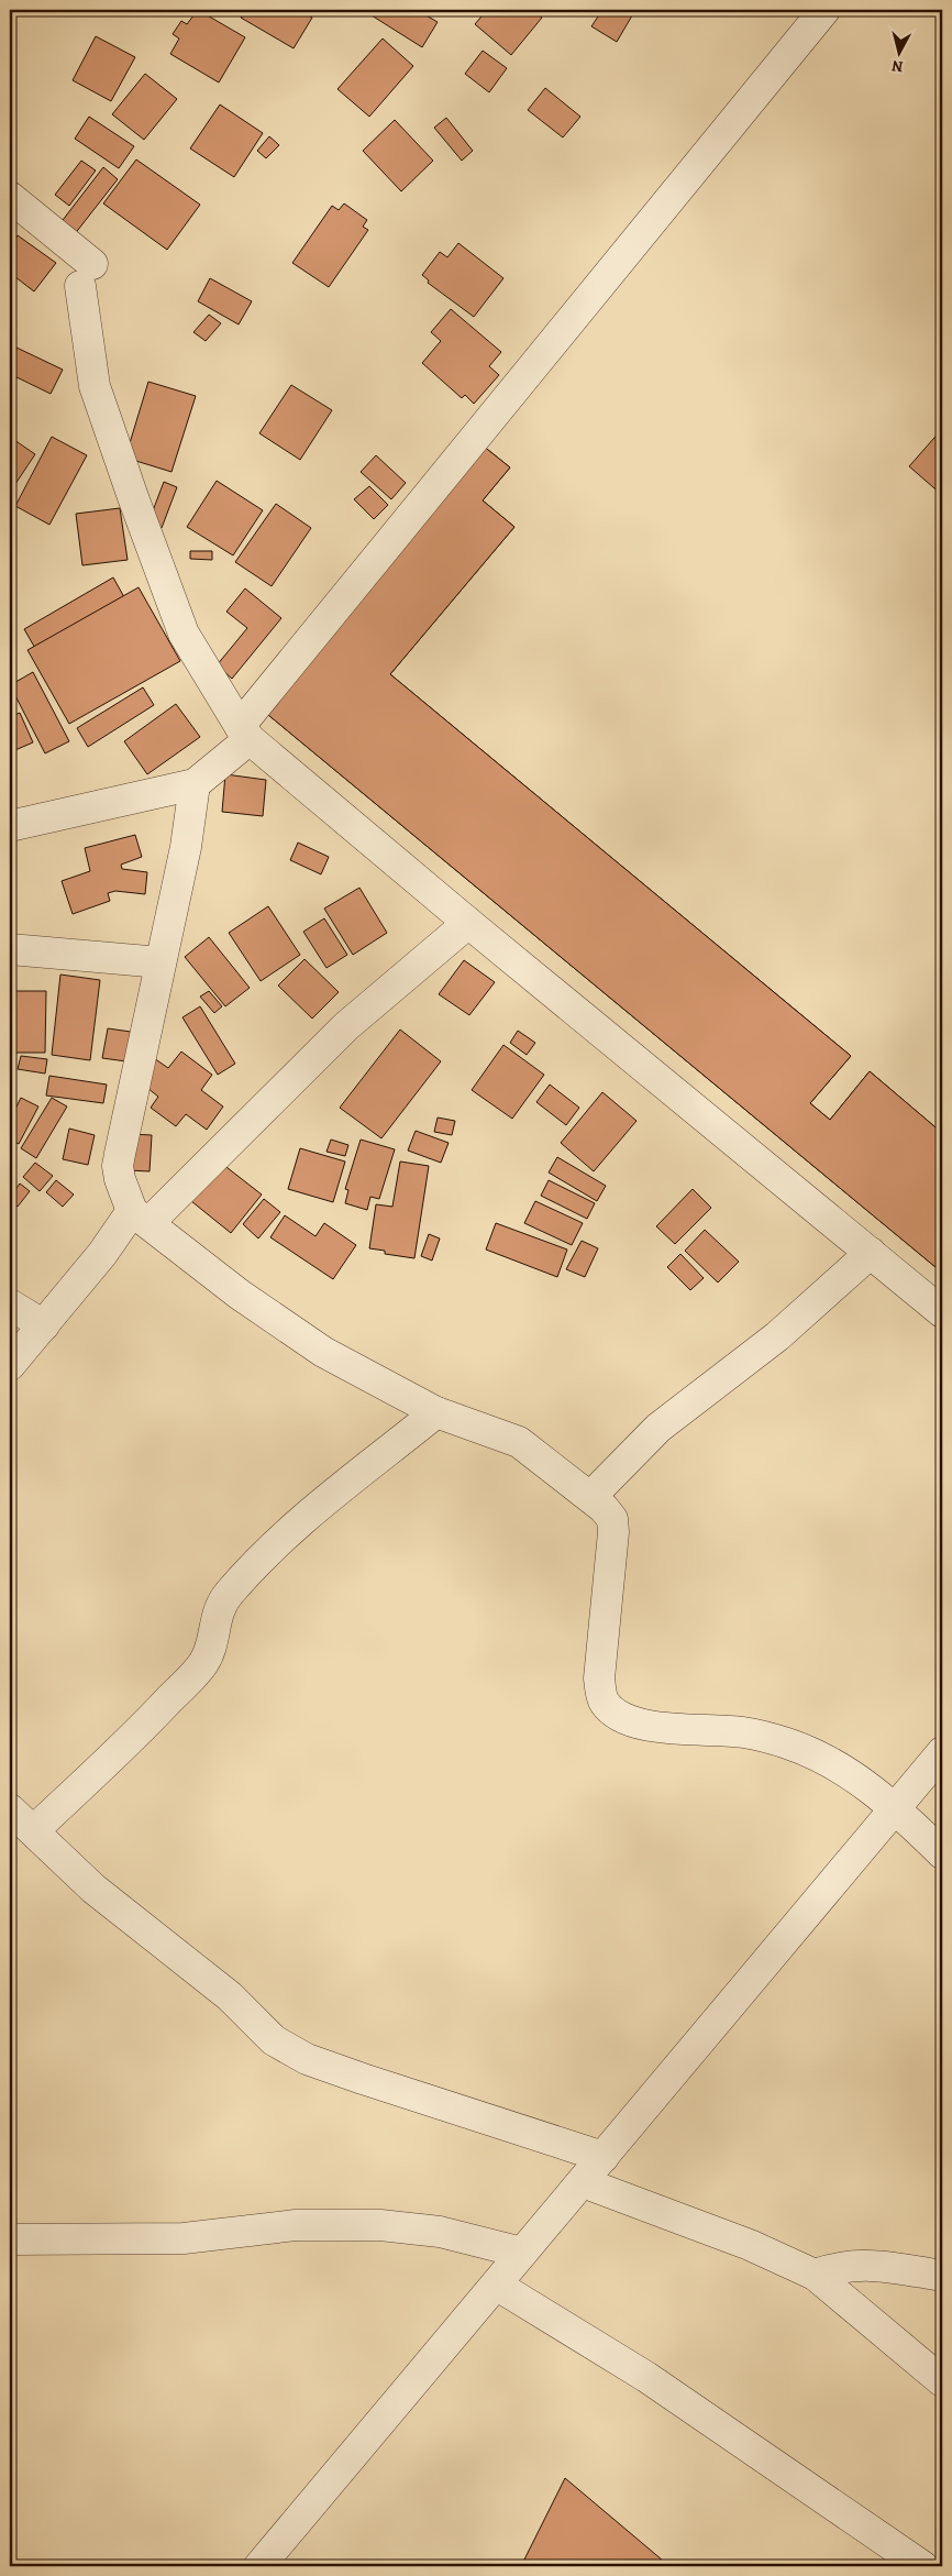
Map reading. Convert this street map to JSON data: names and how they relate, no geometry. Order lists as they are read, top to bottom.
{
  "north": "bottom"
}
